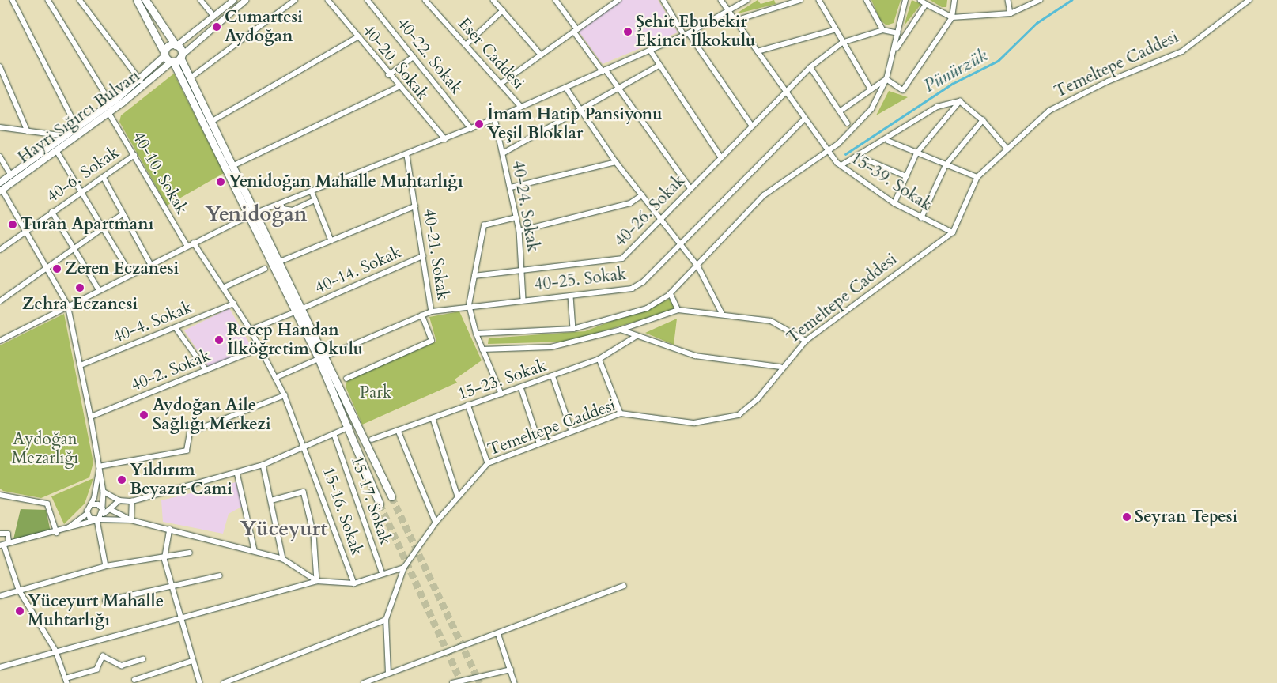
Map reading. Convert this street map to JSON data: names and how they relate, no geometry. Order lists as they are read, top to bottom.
{
  "streets": {
    "main road": ["Hayri Sığırcı Bulvarı"],
    "street": [
      "Eser Caddesi",
      "40-22. Sokak",
      "40-20. Sokak",
      "Temeltepe Caddesi",
      "40-10. Sokak",
      "40-6. Sokak",
      "15-39. Sokak",
      "40-24. Sokak",
      "40-26. Sokak",
      "40-21. Sokak",
      "40-14. Sokak",
      "40-25. Sokak",
      "40-4. Sokak",
      "40-2. Sokak",
      "15-23. Sokak",
      "15-17. Sokak",
      "15-16. Sokak"
    ]
  },
  "crossings": [
    ["Temeltepe Caddesi", "15-39. Sokak"],
    ["Hayri Sığırcı Bulvarı", "40-10. Sokak"],
    ["40-10. Sokak", "40-6. Sokak"],
    ["15-39. Sokak", "40-26. Sokak"],
    ["15-39. Sokak", "40-25. Sokak"],
    ["40-24. Sokak", "40-26. Sokak"],
    ["40-24. Sokak", "40-25. Sokak"],
    ["40-21. Sokak", "40-14. Sokak"],
    ["40-21. Sokak", "40-25. Sokak"],
    ["40-14. Sokak", "15-16. Sokak"],
    ["40-25. Sokak", "15-16. Sokak"],
    ["40-4. Sokak", "15-16. Sokak"],
    ["40-2. Sokak", "15-16. Sokak"]
  ],
  "districts": ["Yenidoğan", "Yüceyurt"],
  "water": ["Pünürzük"],
  "parks": ["Park", "Aydoğan Mezarlığı"],
  "places": [
    "Cumartesi Aydoğan",
    "Şehit Ebubekir Ekinci İlkokulu",
    "İmam Hatip Pansiyonu Yeşil Bloklar",
    "Yenidoğan Mahalle Muhtarlığı",
    "Turan Apartmanı",
    "Zeren Eczanesi",
    "Zehra Eczanesi",
    "Recep Handan İlköğretim Okulu",
    "Aydoğan Aile Sağlığı Merkezi",
    "Yıldırım Beyazıt Cami",
    "Seyran Tepesi",
    "Yüceyurt Mahalle Muhtarlığı"
  ]
}
